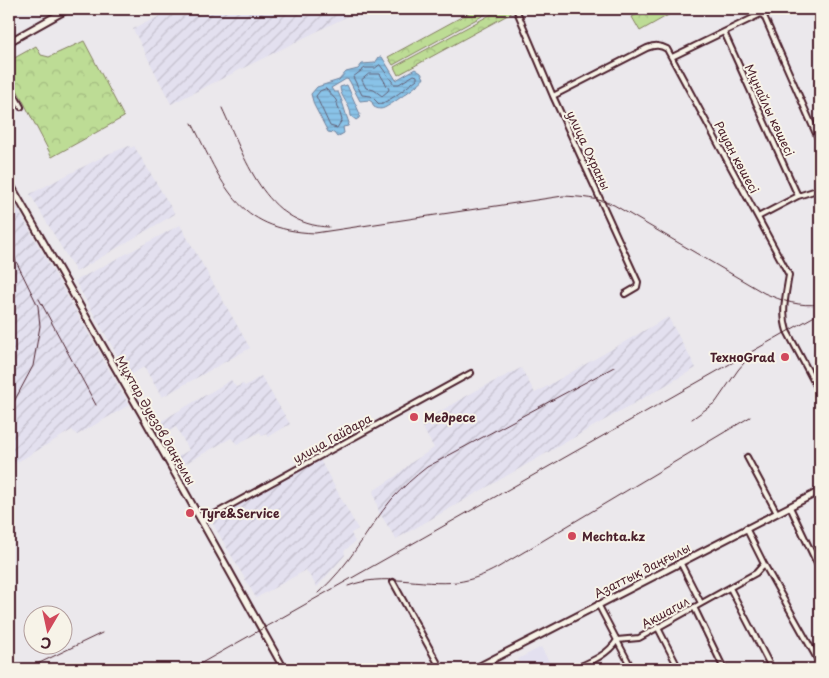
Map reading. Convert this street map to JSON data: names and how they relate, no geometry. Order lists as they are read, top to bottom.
{
  "streets": {
    "main road": ["Мұхтар Әуезов даңғылы", "Азаттық даңғылы"],
    "street": [
      "Мұнайлы көшесі",
      "улица Охраны",
      "Рауан көшесі",
      "улица Гайдара",
      "Акшагил"
    ]
  },
  "crossings": [
    ["Мұхтар Әуезов даңғылы", "улица Гайдара"]
  ],
  "places": [
    "ТехноGrad",
    "Медресе",
    "Tyre&Service",
    "Mechta.kz"
  ],
  "north": "bottom"
}
